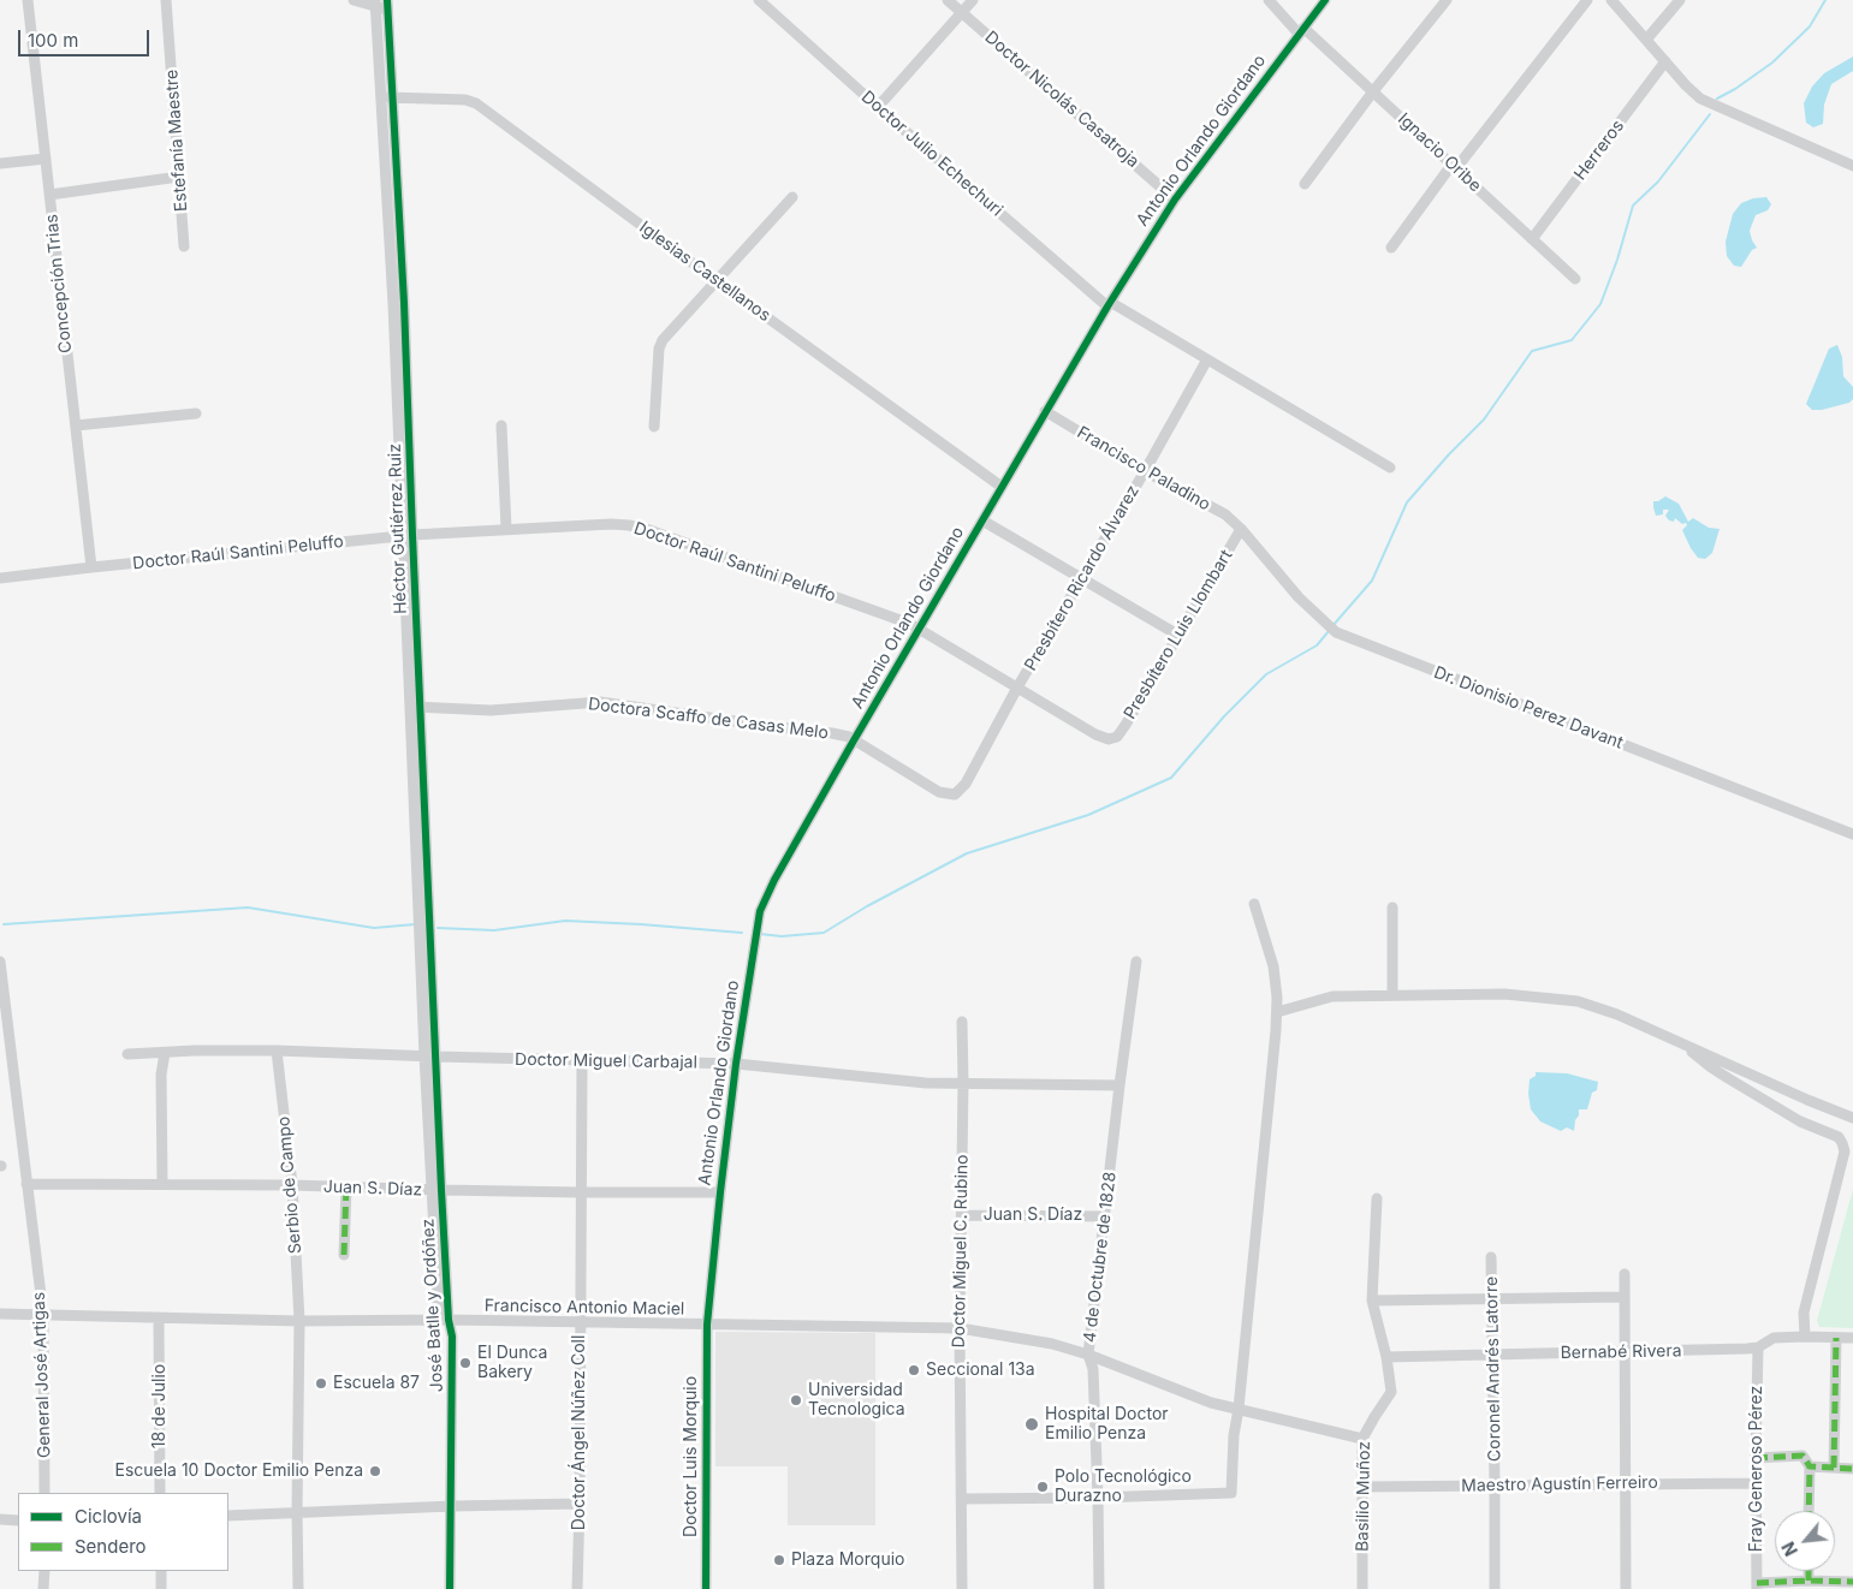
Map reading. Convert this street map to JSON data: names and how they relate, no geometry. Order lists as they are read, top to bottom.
{
  "streets": {
    "street": [
      "Doctor Nicolás Casatroja",
      "Estefanía Maestre",
      "Antonio Orlando Giordano",
      "Herreros",
      "Ignacio Oribe",
      "Doctor Julio Echechuri",
      "Iglesias Castellanos",
      "Concepción Trias",
      "Francisco Paladino",
      "Héctor Gutiérrez Ruiz",
      "Doctor Raúl Santini Peluffo",
      "Presbítero Ricardo Álvarez",
      "Presbítero Luis Llombart",
      "Dr. Dionisio Perez Davant",
      "Doctora Scaffo de Casas Melo",
      "Doctor Miguel Carbajal",
      "Serbio de Campo",
      "Juan S. Díaz",
      "Doctor Miguel C. Rubino",
      "4 de Octubre de 1828",
      "José Batlle y Ordóñez",
      "Francisco Antonio Maciel",
      "Bernabé Rivera",
      "Coronel Andrés Latorre",
      "General José Artigas",
      "18 de Julio",
      "Doctor Ángel Núñez Coll",
      "Doctor Luis Morquio",
      "Fray Generoso Pérez",
      "Maestro Agustín Ferreiro",
      "Basilio Muñoz"
    ]
  },
  "crossings": [
    ["Doctor Nicolás Casatroja", "Antonio Orlando Giordano"],
    ["Antonio Orlando Giordano", "Ignacio Oribe"],
    ["Antonio Orlando Giordano", "Doctor Julio Echechuri"],
    ["Antonio Orlando Giordano", "Iglesias Castellanos"],
    ["Antonio Orlando Giordano", "Francisco Paladino"],
    ["Antonio Orlando Giordano", "Doctor Raúl Santini Peluffo"],
    ["Antonio Orlando Giordano", "Doctora Scaffo de Casas Melo"],
    ["Antonio Orlando Giordano", "Doctor Miguel Carbajal"],
    ["Antonio Orlando Giordano", "Juan S. Díaz"],
    ["Antonio Orlando Giordano", "Francisco Antonio Maciel"],
    ["Antonio Orlando Giordano", "Doctor Luis Morquio"],
    ["Herreros", "Ignacio Oribe"],
    ["Doctor Julio Echechuri", "Presbítero Ricardo Álvarez"],
    ["Iglesias Castellanos", "Héctor Gutiérrez Ruiz"],
    ["Concepción Trias", "Doctor Raúl Santini Peluffo"],
    ["Francisco Paladino", "Presbítero Ricardo Álvarez"],
    ["Francisco Paladino", "Presbítero Luis Llombart"],
    ["Francisco Paladino", "Dr. Dionisio Perez Davant"],
    ["Héctor Gutiérrez Ruiz", "Doctor Raúl Santini Peluffo"],
    ["Héctor Gutiérrez Ruiz", "Doctora Scaffo de Casas Melo"],
    ["Héctor Gutiérrez Ruiz", "Doctor Miguel Carbajal"],
    ["Héctor Gutiérrez Ruiz", "José Batlle y Ordóñez"],
    ["Doctor Raúl Santini Peluffo", "Presbítero Ricardo Álvarez"],
    ["Doctor Raúl Santini Peluffo", "Presbítero Luis Llombart"],
    ["Presbítero Ricardo Álvarez", "Doctora Scaffo de Casas Melo"],
    ["Presbítero Luis Llombart", "Dr. Dionisio Perez Davant"],
    ["Doctor Miguel Carbajal", "Serbio de Campo"],
    ["Doctor Miguel Carbajal", "Doctor Miguel C. Rubino"],
    ["Doctor Miguel Carbajal", "4 de Octubre de 1828"],
    ["Doctor Miguel Carbajal", "José Batlle y Ordóñez"],
    ["Doctor Miguel Carbajal", "Doctor Ángel Núñez Coll"],
    ["Serbio de Campo", "Juan S. Díaz"],
    ["Serbio de Campo", "Francisco Antonio Maciel"],
    ["Juan S. Díaz", "Doctor Miguel C. Rubino"],
    ["Juan S. Díaz", "4 de Octubre de 1828"],
    ["Juan S. Díaz", "José Batlle y Ordóñez"],
    ["Juan S. Díaz", "General José Artigas"],
    ["Juan S. Díaz", "Doctor Ángel Núñez Coll"],
    ["Doctor Miguel C. Rubino", "Francisco Antonio Maciel"],
    ["4 de Octubre de 1828", "Francisco Antonio Maciel"],
    ["José Batlle y Ordóñez", "Francisco Antonio Maciel"],
    ["Francisco Antonio Maciel", "General José Artigas"],
    ["Francisco Antonio Maciel", "18 de Julio"],
    ["Francisco Antonio Maciel", "Doctor Ángel Núñez Coll"],
    ["Francisco Antonio Maciel", "Doctor Luis Morquio"],
    ["Francisco Antonio Maciel", "Basilio Muñoz"],
    ["Bernabé Rivera", "Coronel Andrés Latorre"],
    ["Bernabé Rivera", "Fray Generoso Pérez"],
    ["Bernabé Rivera", "Basilio Muñoz"],
    ["Coronel Andrés Latorre", "Maestro Agustín Ferreiro"],
    ["Fray Generoso Pérez", "Maestro Agustín Ferreiro"],
    ["Maestro Agustín Ferreiro", "Basilio Muñoz"]
  ],
  "places": [
    "El Dunca Bakery",
    "Seccional 13a",
    "Escuela 87",
    "Universidad Tecnologica",
    "Hospital Doctor Emilio Penza",
    "Escuela 10 Doctor Emilio Penza",
    "Polo Tecnológico Durazno",
    "Plaza Morquio"
  ],
  "legend": ["Ciclovía", "Sendero"],
  "scale_bar": "100 m",
  "north": "bottom left"
}
